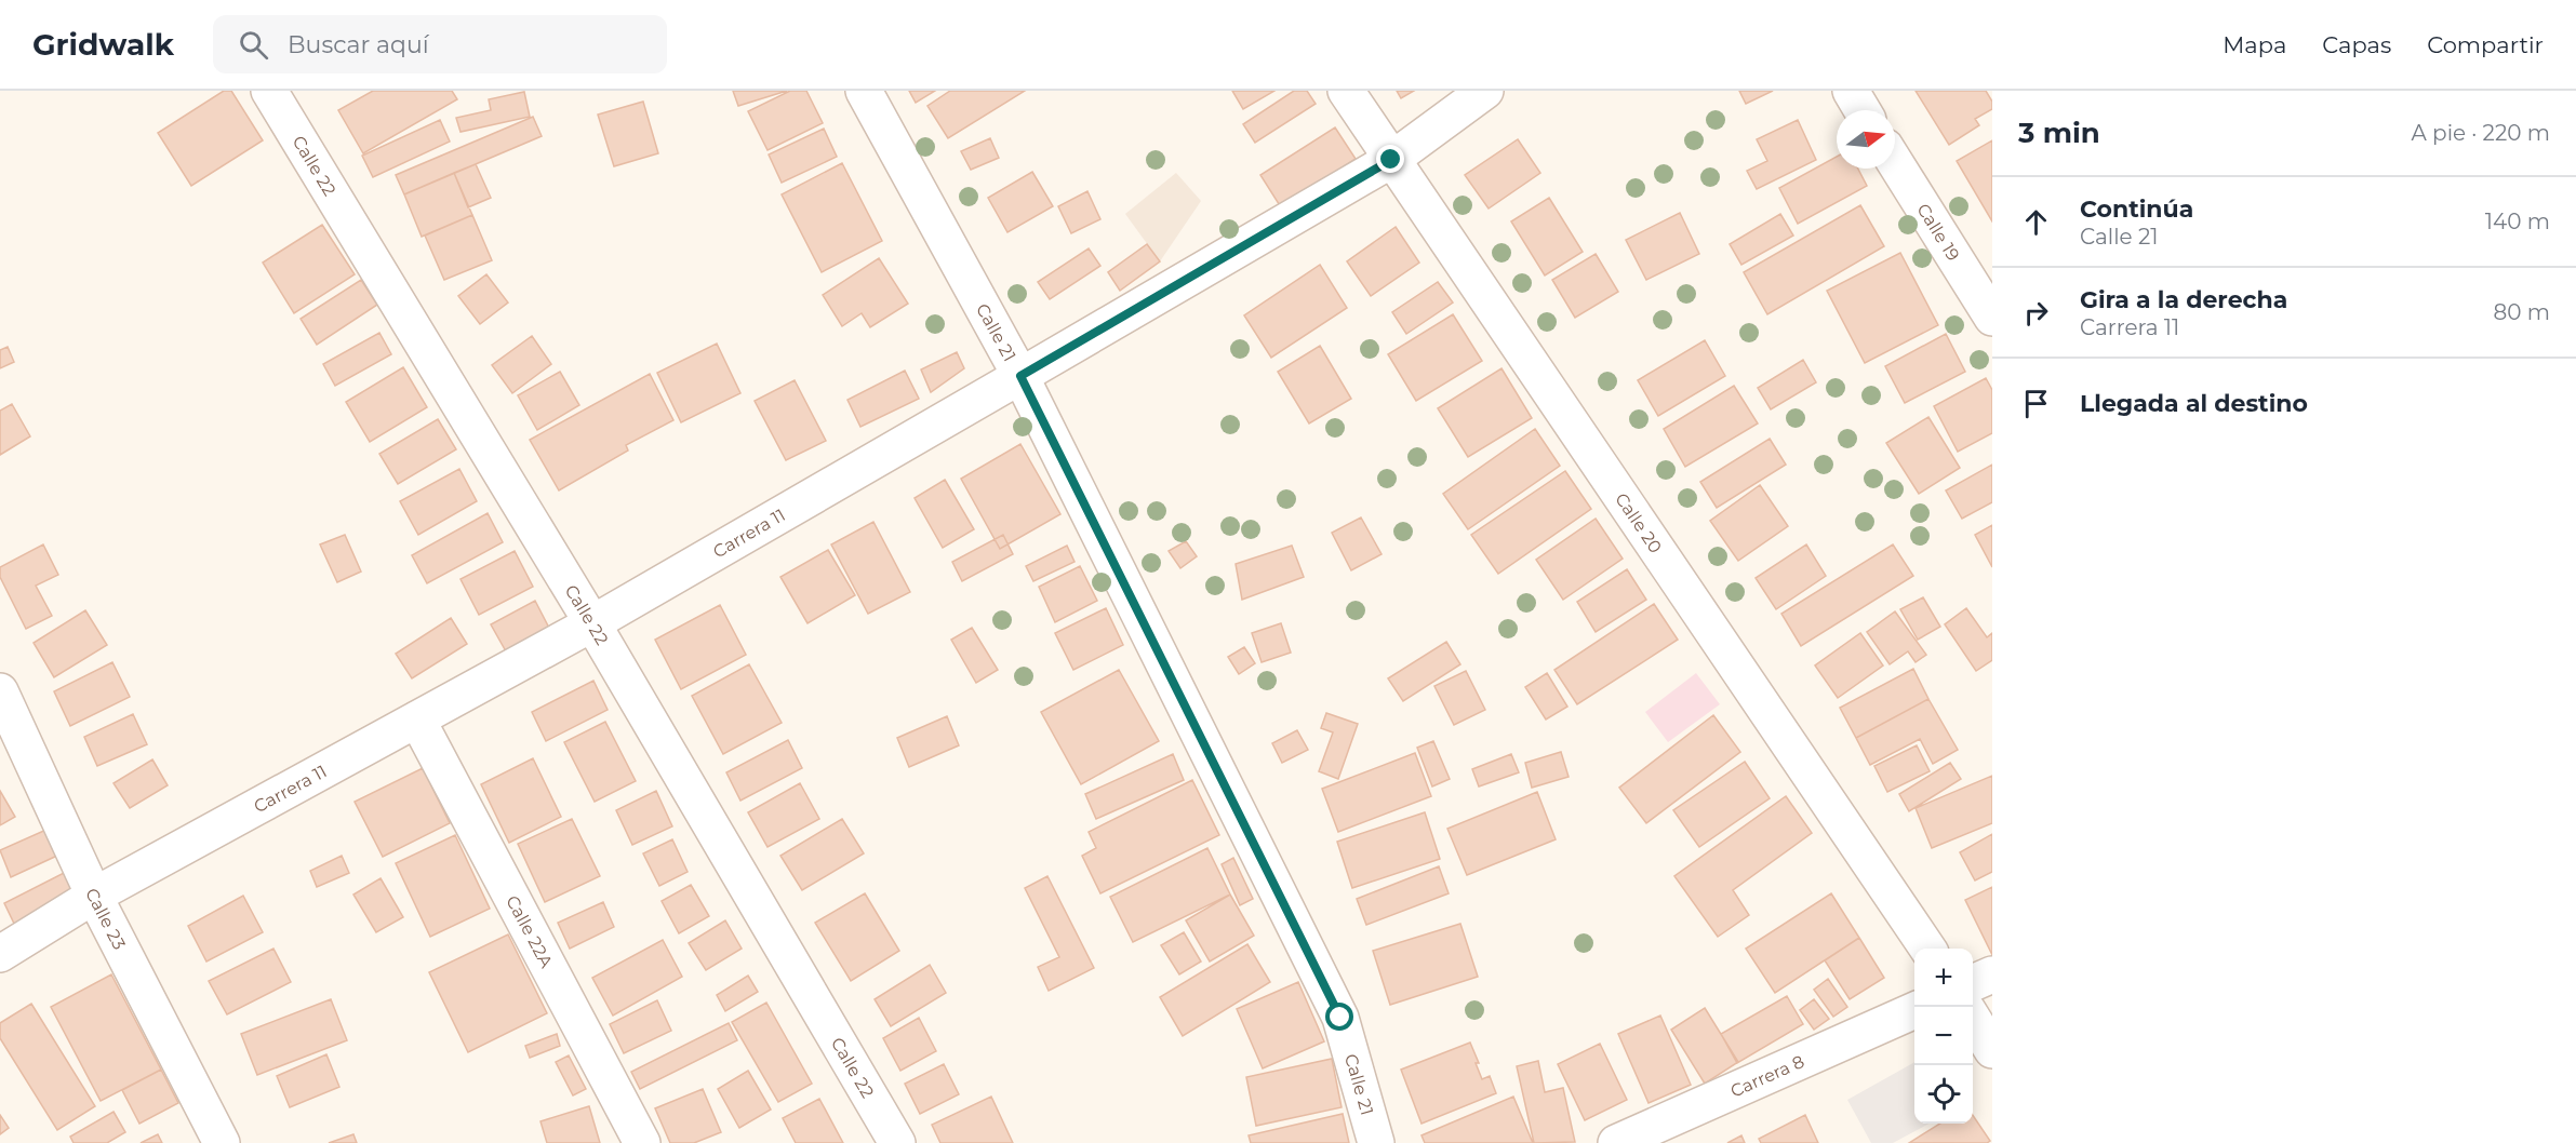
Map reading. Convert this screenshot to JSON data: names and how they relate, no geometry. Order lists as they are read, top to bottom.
{
  "streets": {
    "street": [
      "Calle 22",
      "Calle 19",
      "Calle 21",
      "Calle 20",
      "Carrera 11",
      "Calle 23",
      "Calle 22A",
      "Carrera 8"
    ]
  },
  "crossings": [
    ["Calle 22", "Carrera 11"],
    ["Calle 21", "Carrera 11"],
    ["Calle 20", "Carrera 11"],
    ["Carrera 11", "Calle 23"],
    ["Carrera 11", "Calle 22A"]
  ],
  "north": "right",
  "page": {
    "header": "Gridwalk",
    "search": "Buscar aquí",
    "nav": ["Mapa", "Capas", "Compartir"],
    "heading": ["3 min", "A pie · 220 m"],
    "list": [
      ["Continúa", "Calle 21", "140 m"],
      ["Gira a la derecha", "Carrera 11", "80 m"],
      "Llegada al destino"
    ],
    "map_buttons": ["+", "−"]
  }
}
